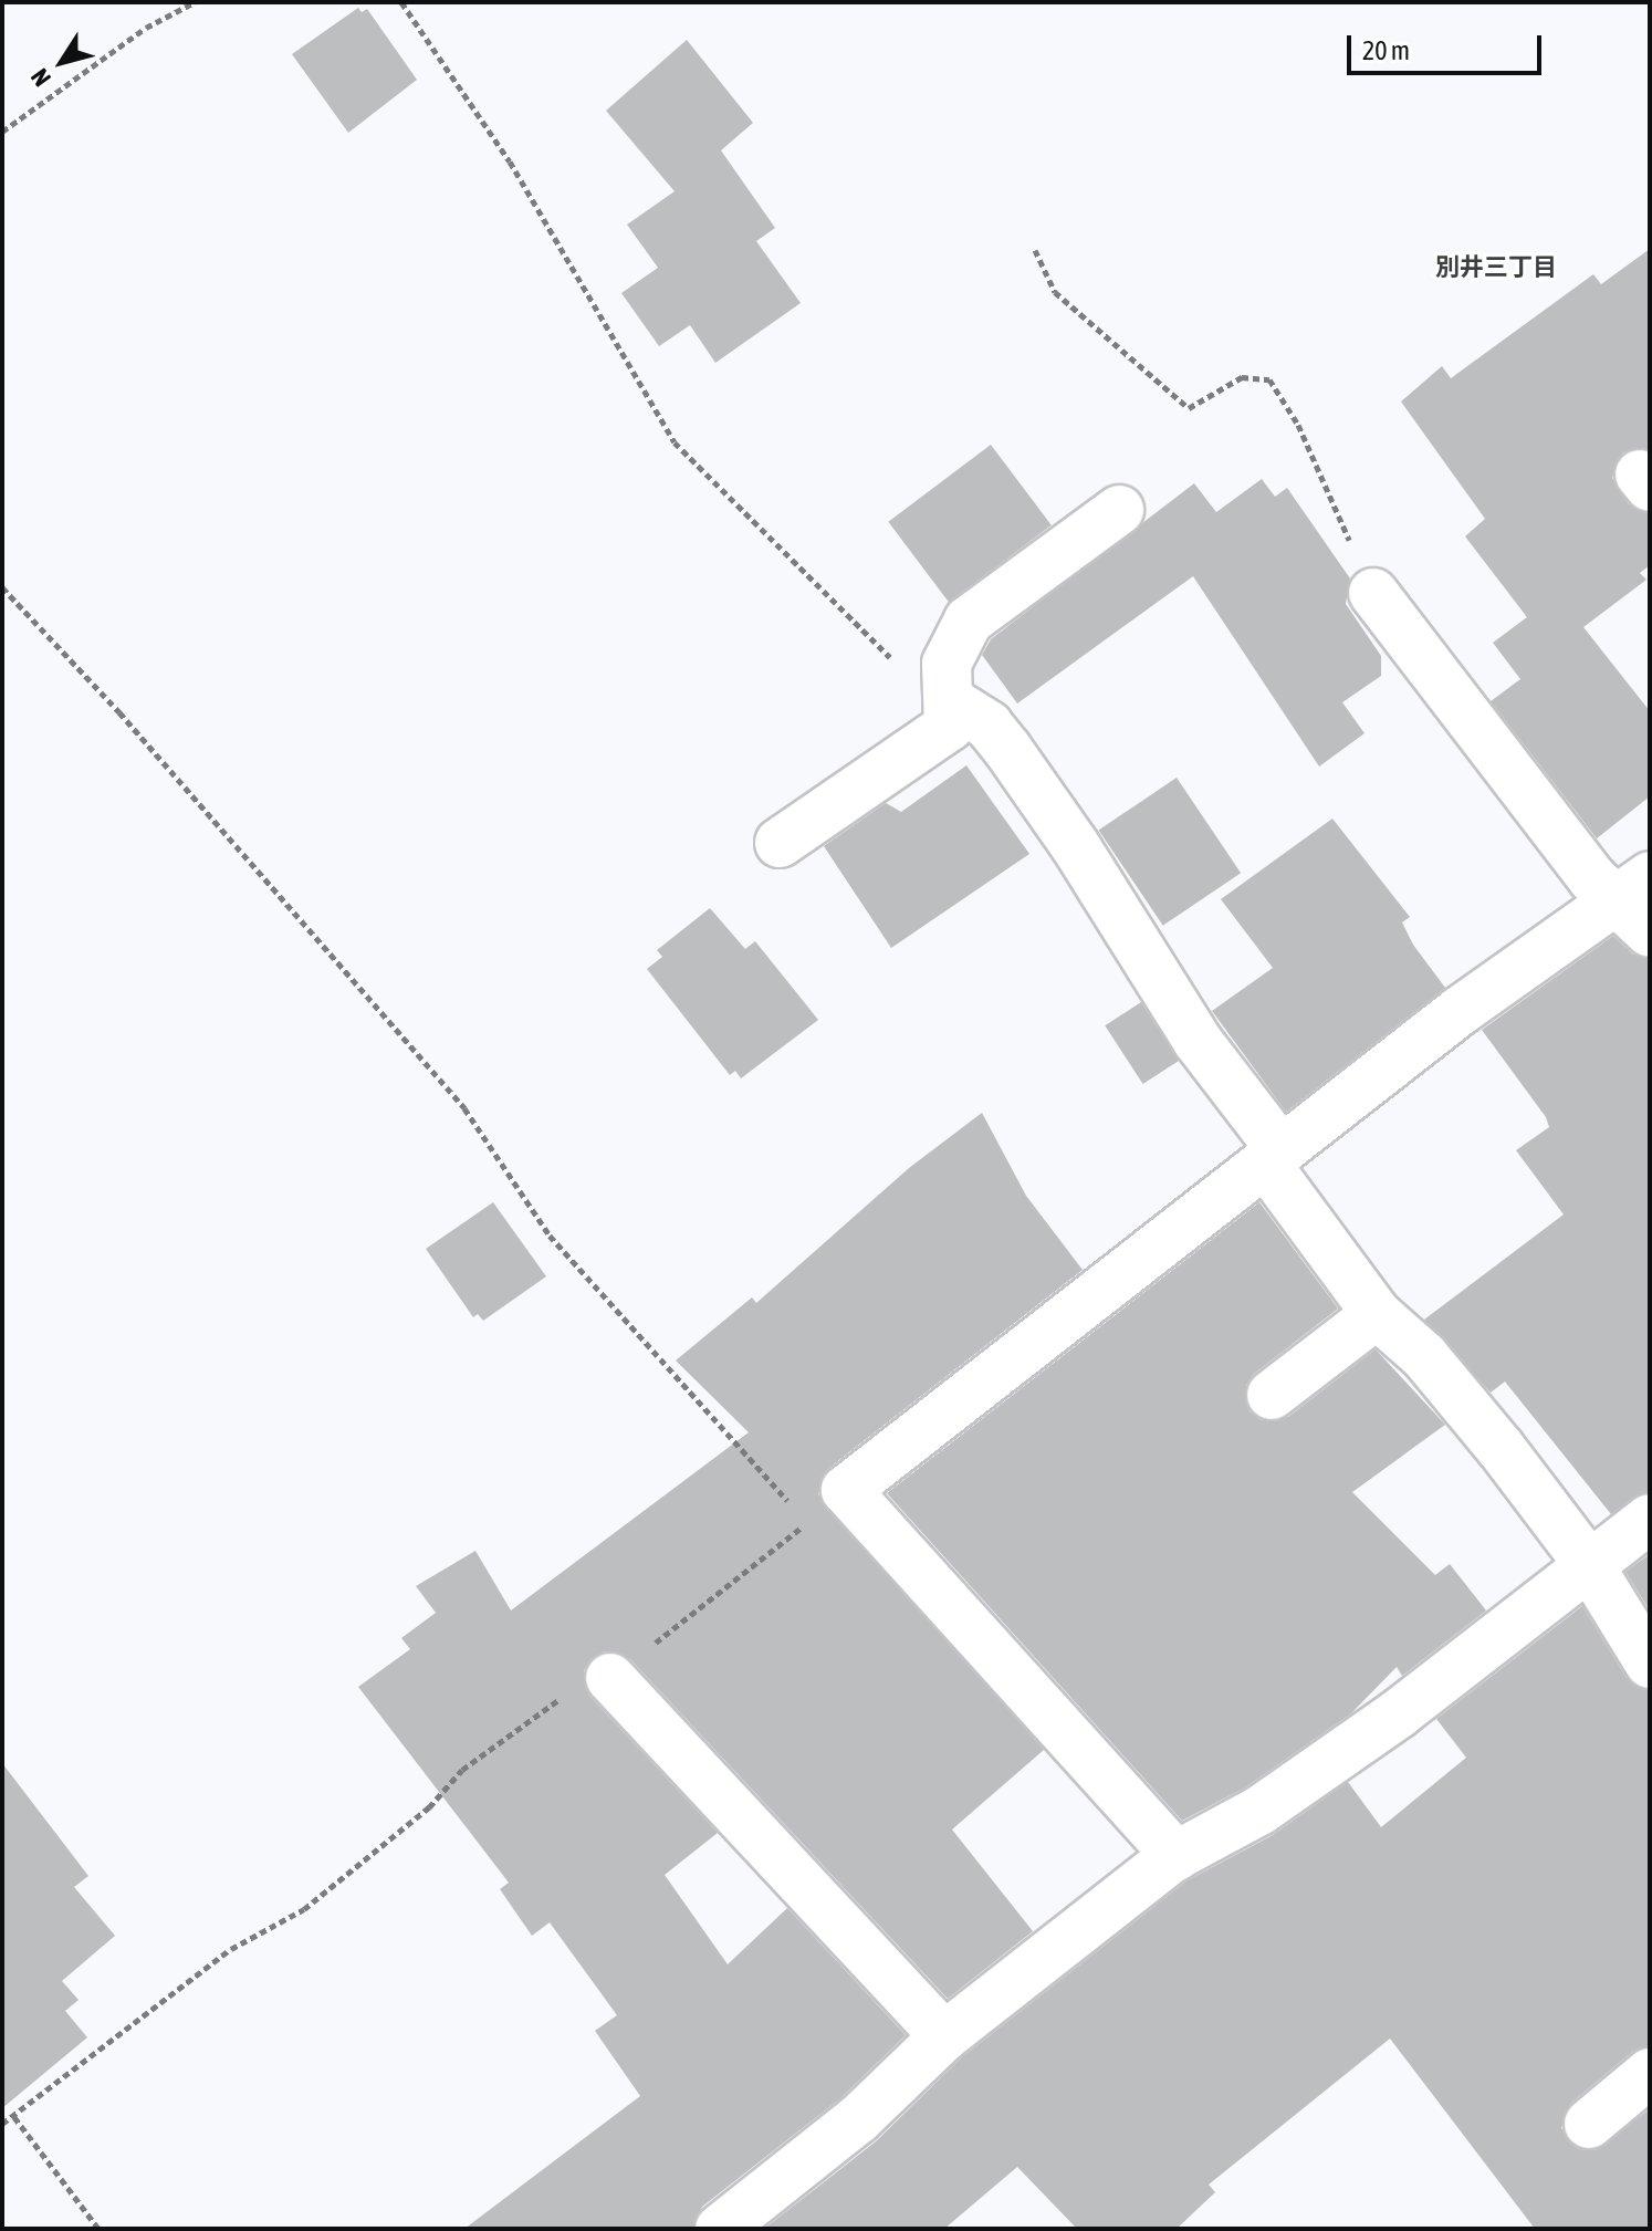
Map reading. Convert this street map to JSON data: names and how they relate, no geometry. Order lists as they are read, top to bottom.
{
  "districts": ["別井三丁目"],
  "scale_bar": "20 m",
  "north": "bottom left"
}
